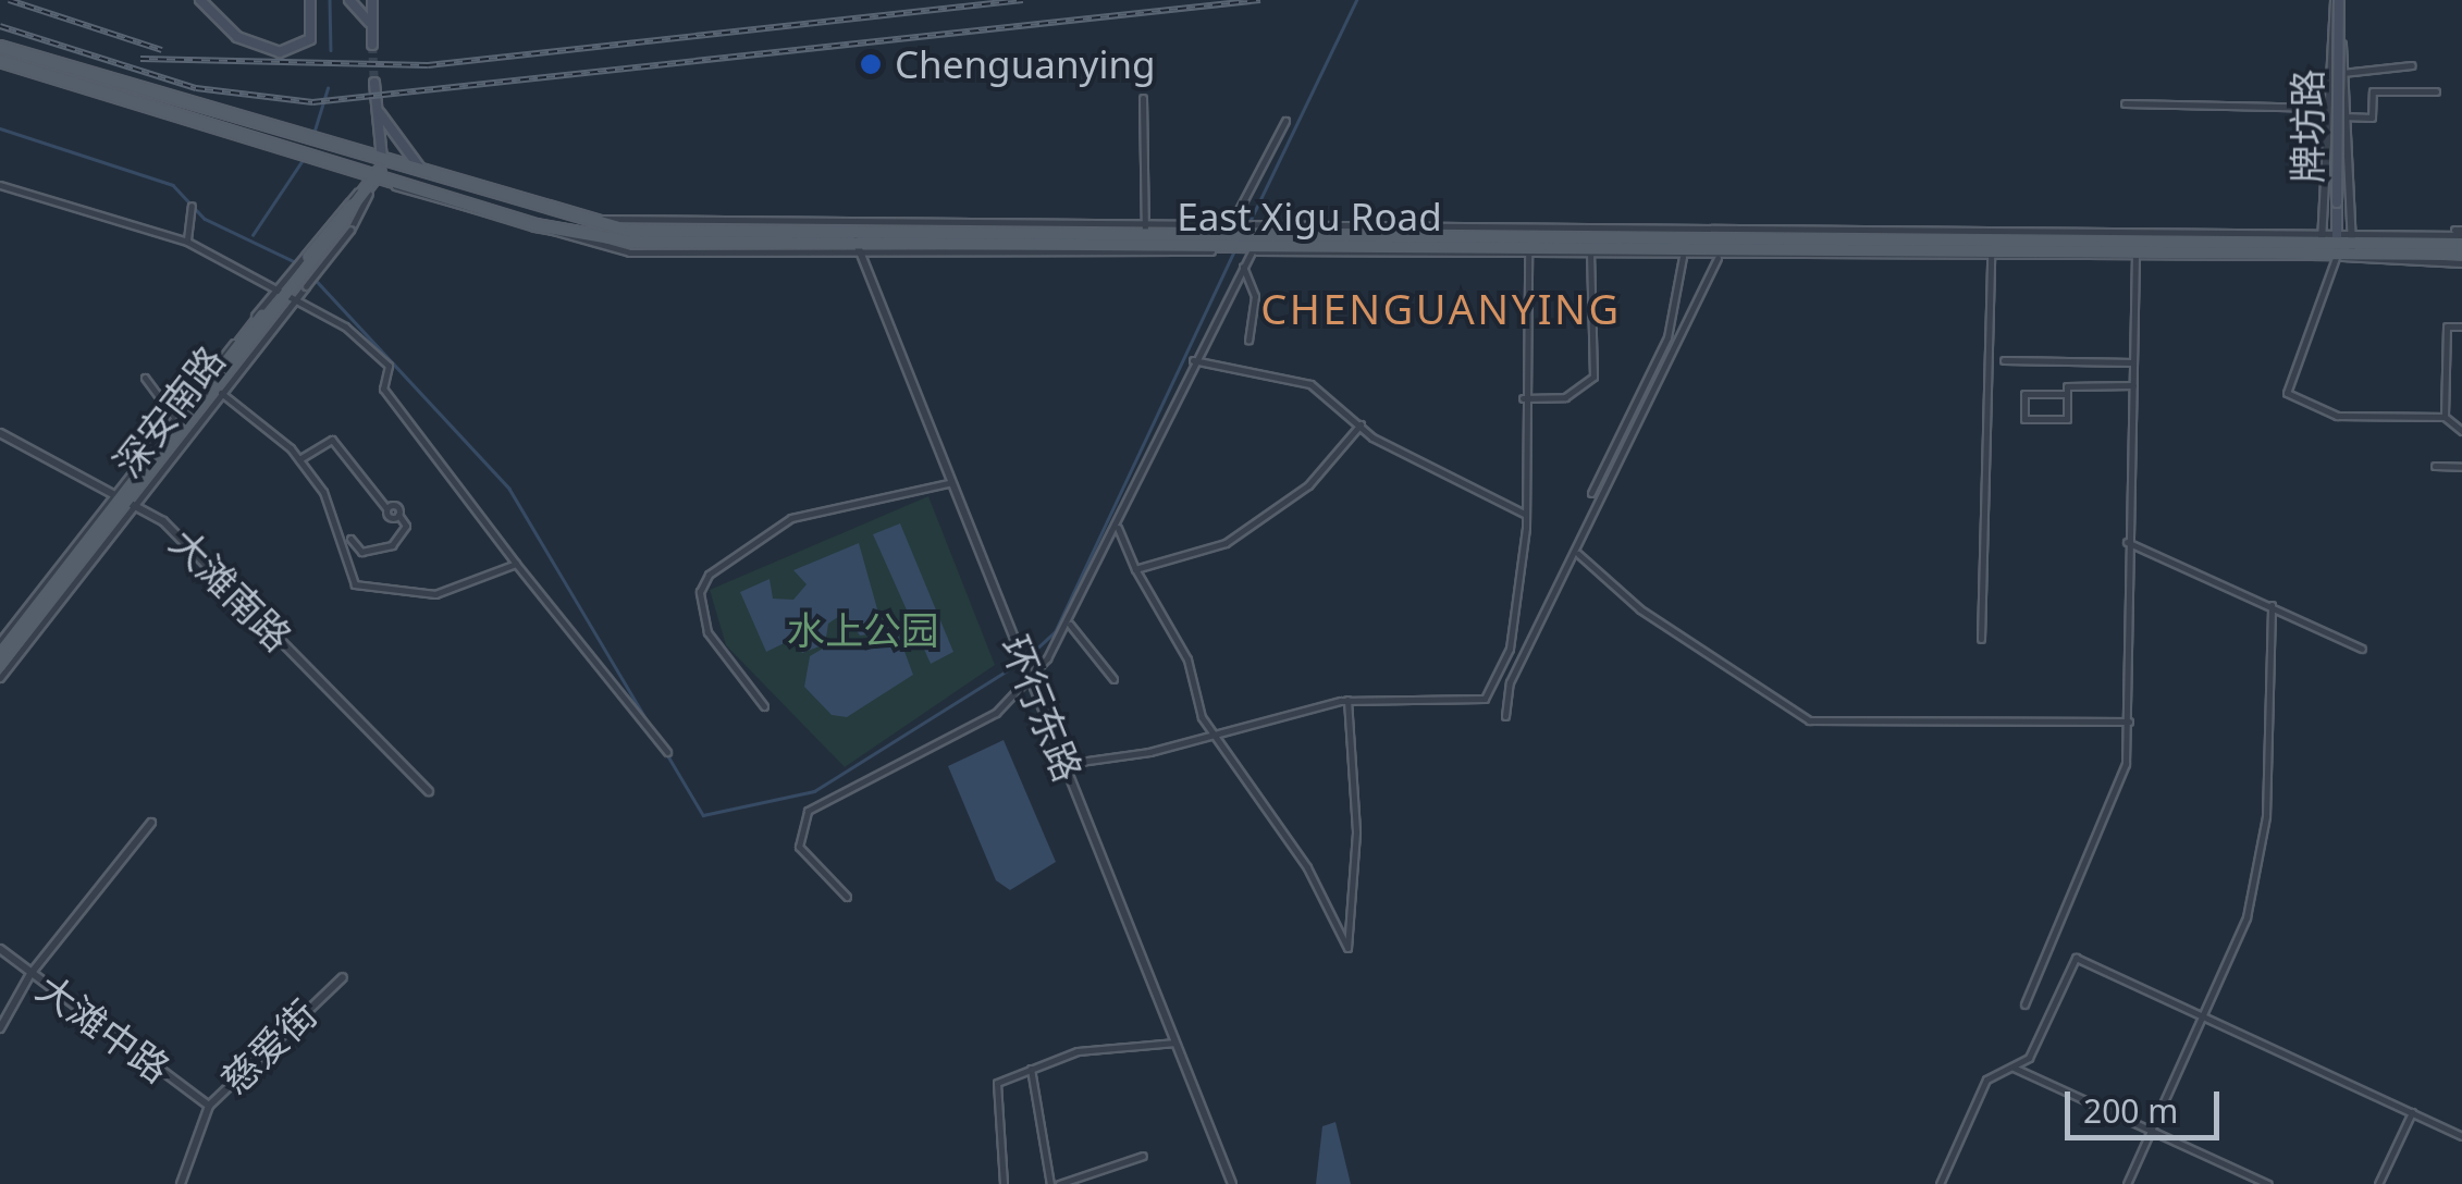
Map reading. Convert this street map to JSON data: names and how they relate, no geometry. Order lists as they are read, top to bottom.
{
  "streets": {
    "main road": ["牌坊路", "East Xigu Road", "深安南路"],
    "street": [
      "大滩南路",
      "环行东路",
      "大滩中路",
      "慈爱街"
    ]
  },
  "crossings": [
    ["牌坊路", "East Xigu Road"],
    ["East Xigu Road", "深安南路"],
    ["East Xigu Road", "环行东路"],
    ["深安南路", "大滩南路"],
    ["大滩中路", "慈爱街"]
  ],
  "districts": ["CHENGUANYING"],
  "parks": ["水上公园"],
  "places": ["Chenguanying"],
  "scale_bar": "200 m"
}
